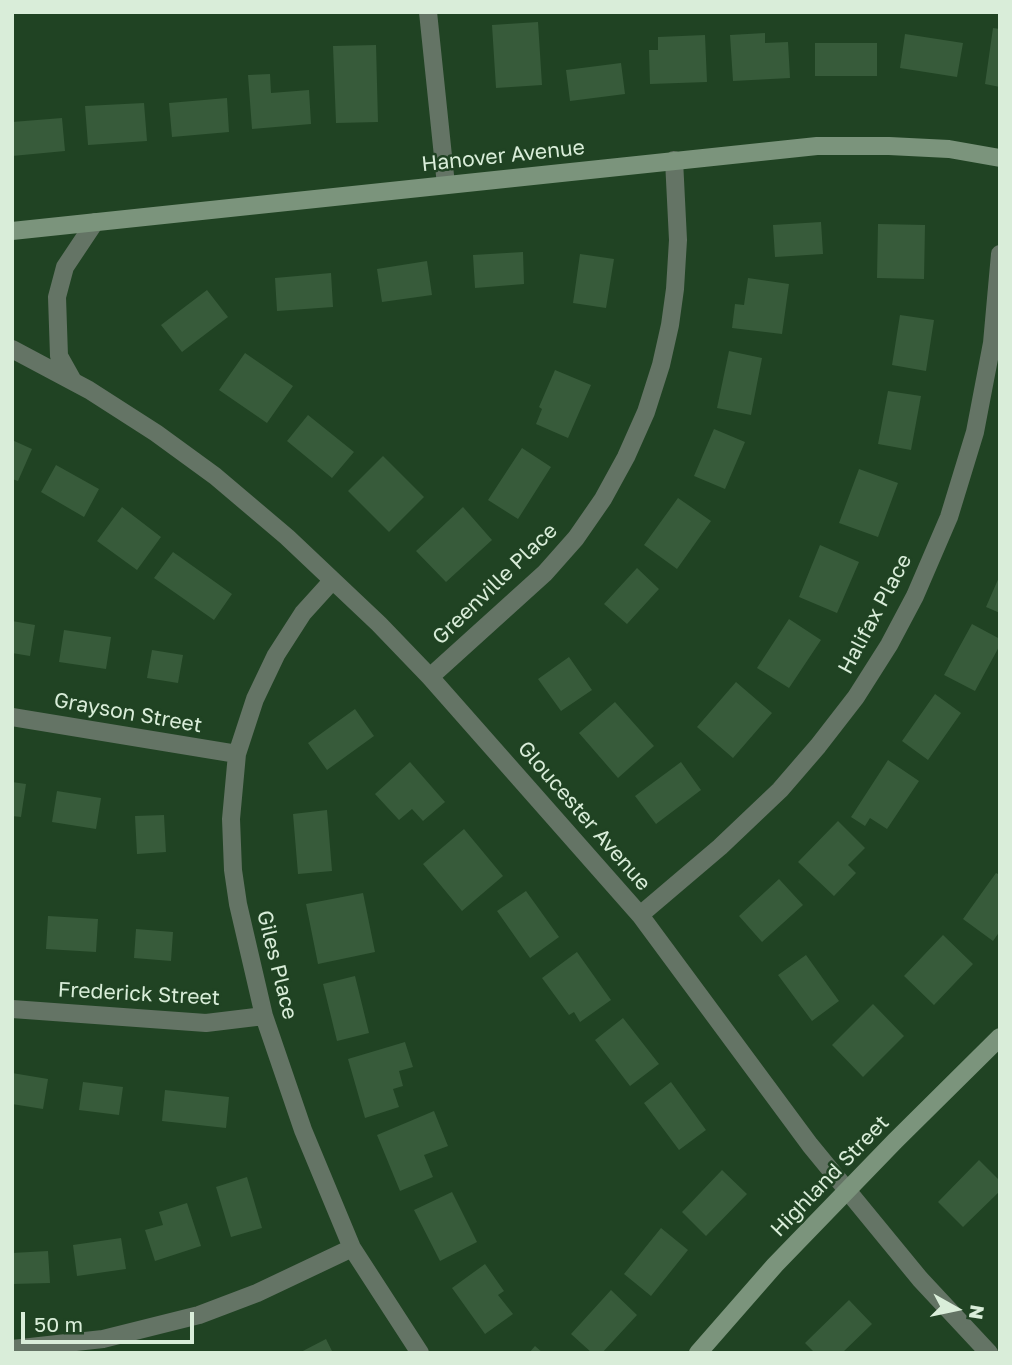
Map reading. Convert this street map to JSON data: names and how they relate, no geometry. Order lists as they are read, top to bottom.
{
  "streets": {
    "street": [
      "Hanover Avenue",
      "Greenville Place",
      "Halifax Place",
      "Grayson Street",
      "Gloucester Avenue",
      "Giles Place",
      "Frederick Street",
      "Highland Street"
    ]
  },
  "crossings": [
    ["Hanover Avenue", "Greenville Place"],
    ["Greenville Place", "Gloucester Avenue"],
    ["Halifax Place", "Gloucester Avenue"],
    ["Grayson Street", "Giles Place"],
    ["Gloucester Avenue", "Giles Place"],
    ["Gloucester Avenue", "Highland Street"],
    ["Giles Place", "Frederick Street"]
  ],
  "scale_bar": "50 m",
  "north": "right"
}
